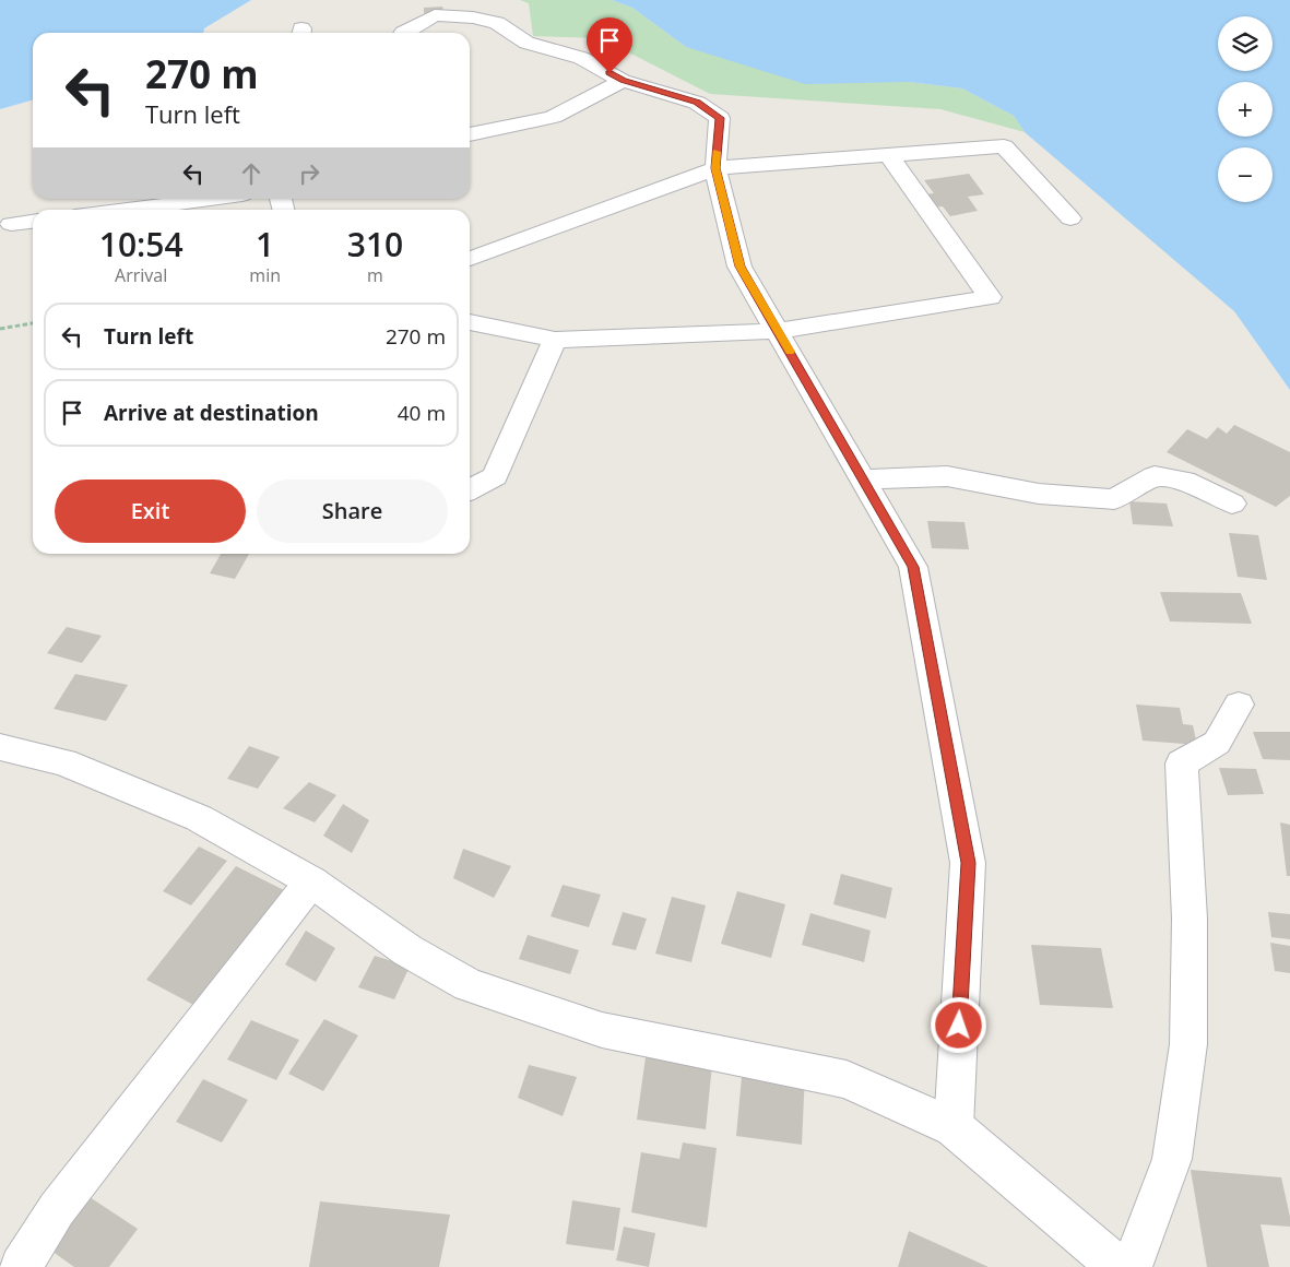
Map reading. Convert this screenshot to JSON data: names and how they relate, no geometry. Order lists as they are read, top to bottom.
{
  "page": {
    "map_buttons": ["+", "−"],
    "turn": ["270 m", "Turn left"],
    "eta": [
      "10:54",
      "Arrival",
      "1",
      "min",
      "310",
      "m"
    ],
    "list": [
      {
        "name": "Turn left",
        "value": "270 m"
      },
      {
        "name": "Arrive at destination",
        "value": "40 m"
      }
    ],
    "buttons": ["Exit", "Share"]
  }
}
